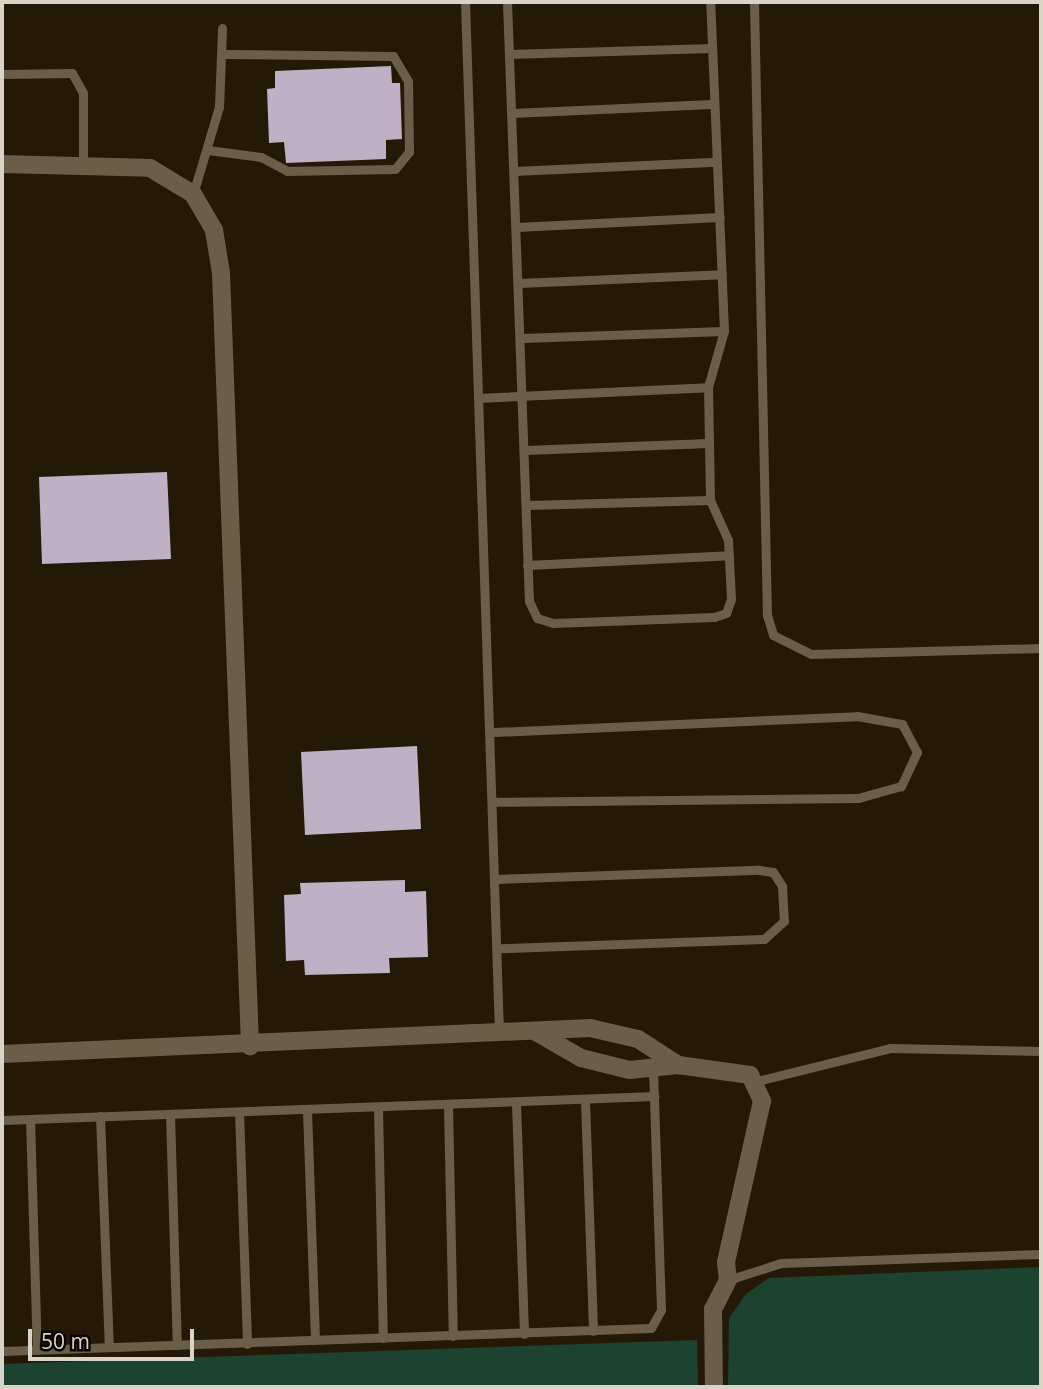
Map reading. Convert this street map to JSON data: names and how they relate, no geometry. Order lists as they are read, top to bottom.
{
  "scale_bar": "50 m"
}
